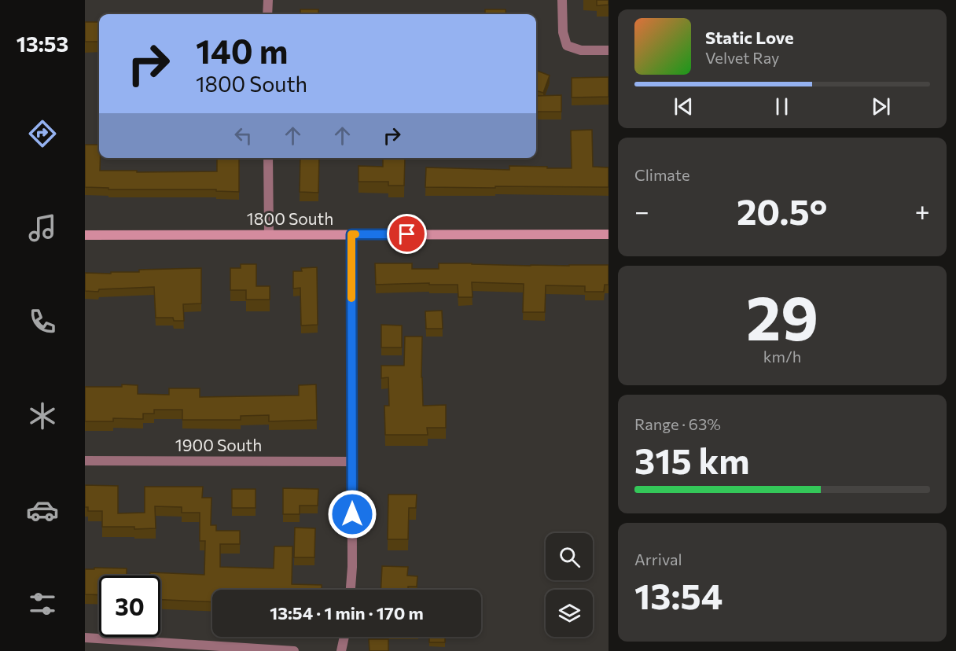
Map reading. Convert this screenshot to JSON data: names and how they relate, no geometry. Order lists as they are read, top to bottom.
{
  "streets": {
    "street": ["1800 South", "1900 South"]
  },
  "page": {
    "tabs": "13:53",
    "turn": ["140 m", "1800 South"],
    "song": ["Static Love", "Velvet Ray"],
    "tile": [
      "Climate",
      ["29", "km/h"],
      ["Range · 63%", "315 km"],
      ["Arrival", "13:54"]
    ],
    "heat": ["−", "20.5°", "+"],
    "limit": "30",
    "trip": "13:54 · 1 min · 170 m"
  }
}
